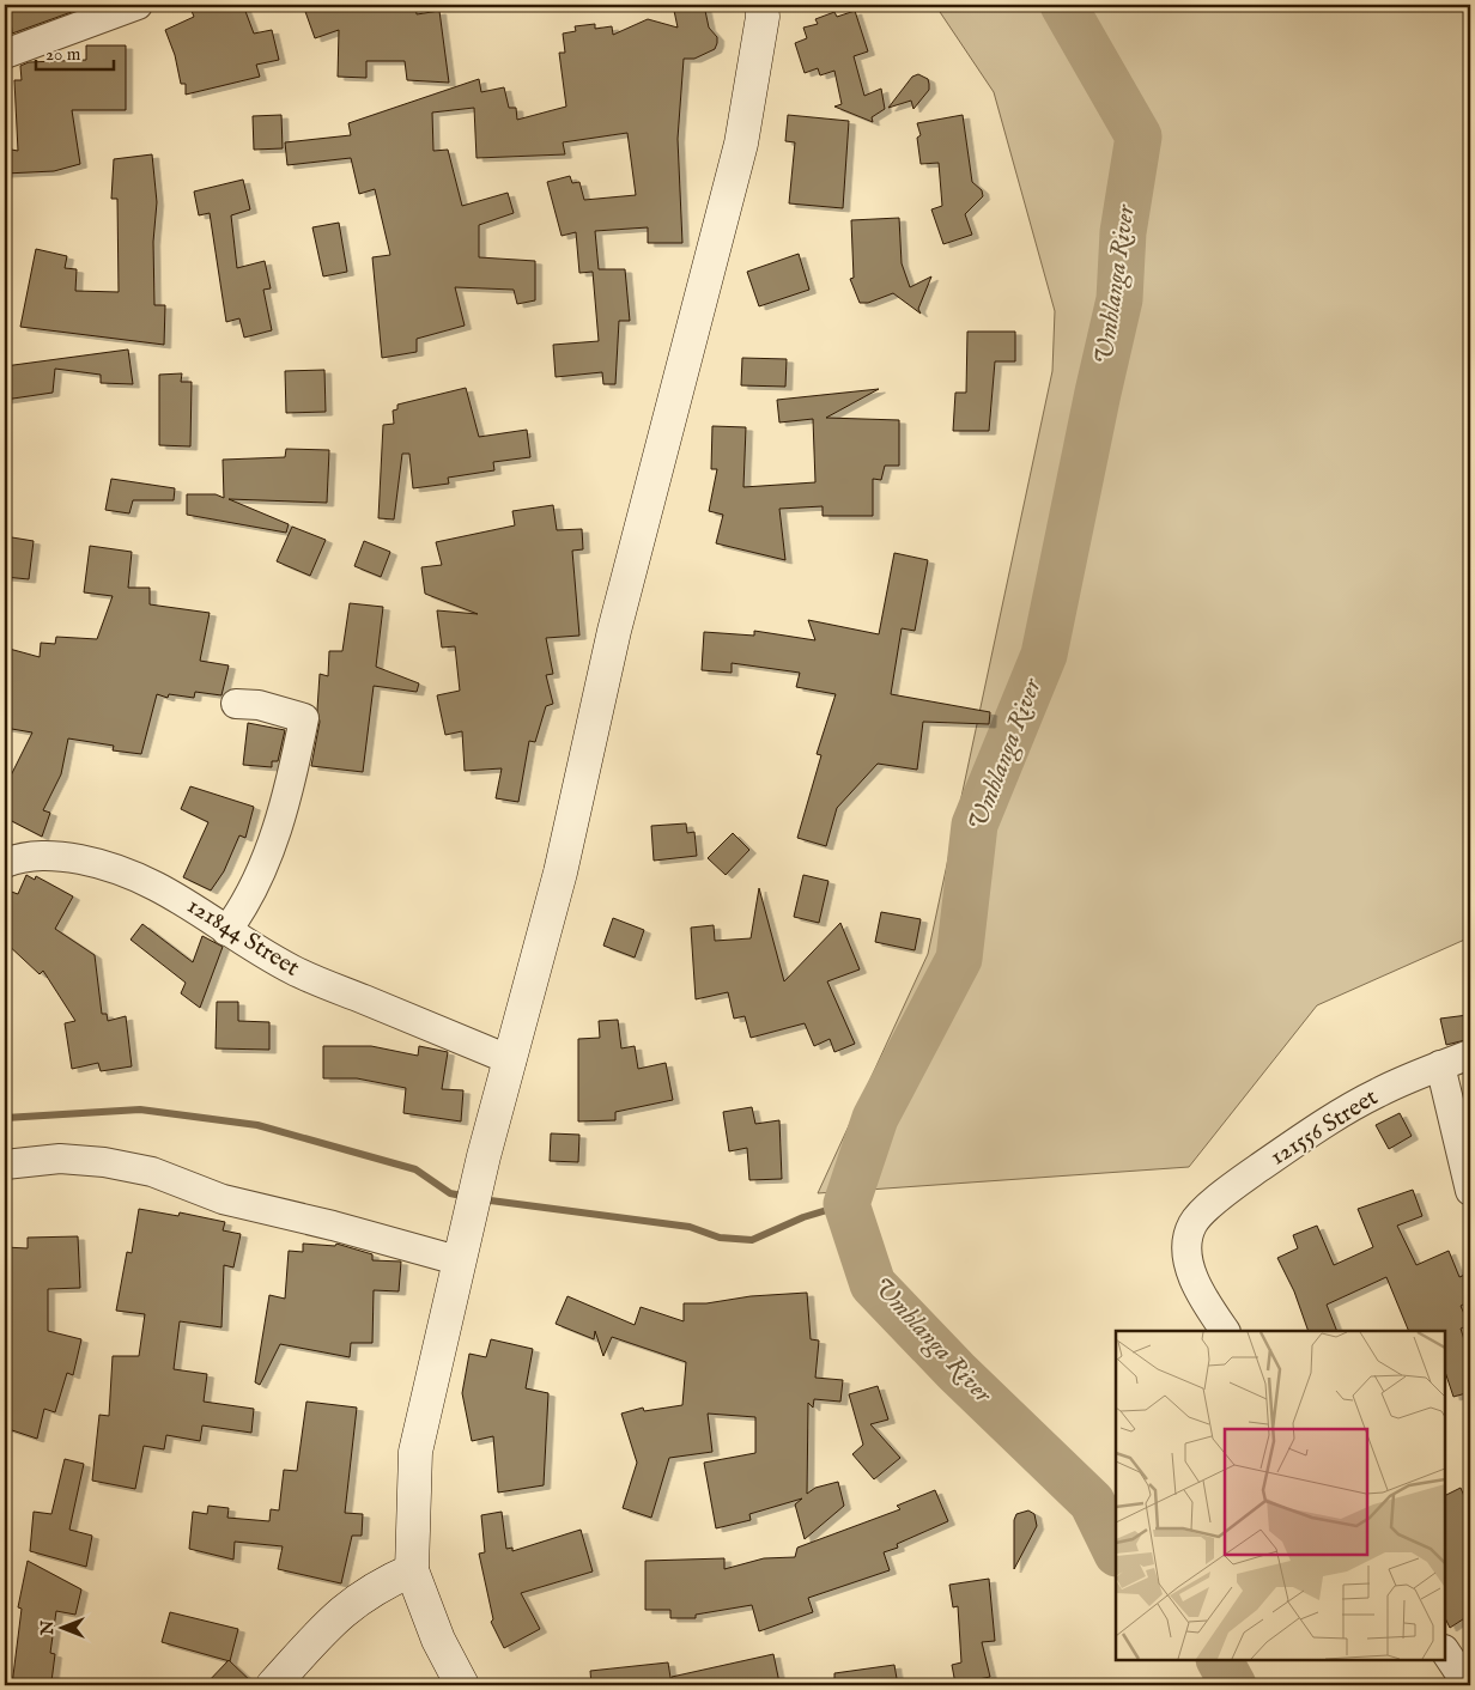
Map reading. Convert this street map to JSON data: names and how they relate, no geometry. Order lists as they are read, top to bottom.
{
  "streets": {
    "street": ["121844 Street", "121556 Street"]
  },
  "water": ["Umhlanga River"],
  "scale_bar": "20 m",
  "north": "left"
}
